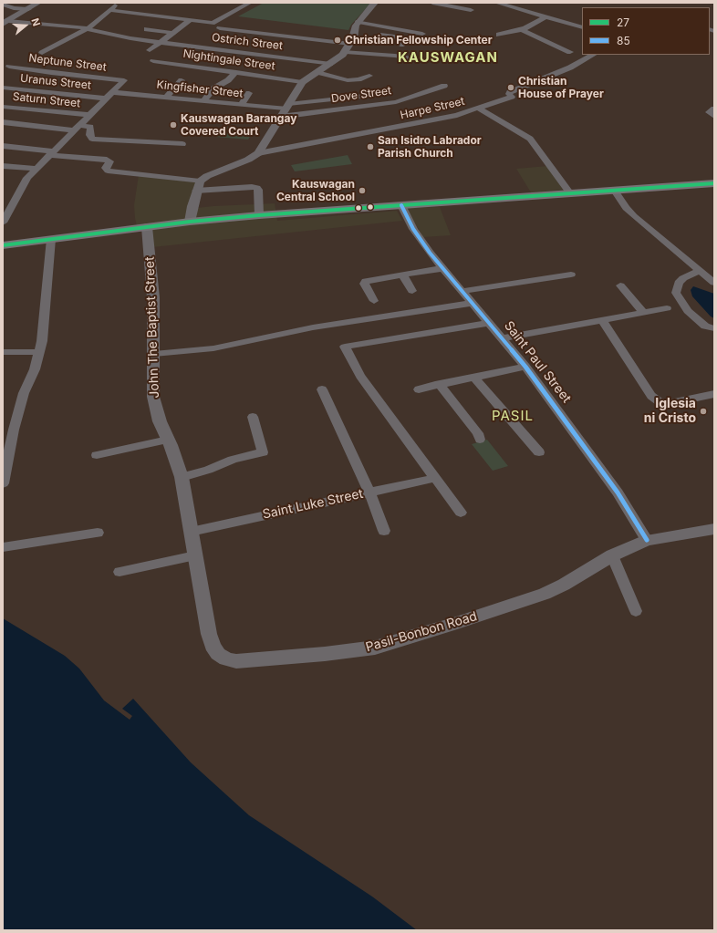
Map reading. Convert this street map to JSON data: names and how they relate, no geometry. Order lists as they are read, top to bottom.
{
  "streets": {
    "street": [
      "Ostrich Street",
      "Nightingale Street",
      "Neptune Street",
      "Uranus Street",
      "Kingfisher Street",
      "Dove Street",
      "Saturn Street",
      "Harpe Street",
      "John The Baptist Street",
      "Saint Paul Street",
      "Saint Luke Street",
      "Pasil-Bonbon Road"
    ]
  },
  "crossings": [
    ["Neptune Street", "Kingfisher Street"],
    ["Kingfisher Street", "Dove Street"],
    ["John The Baptist Street", "Saint Luke Street"],
    ["John The Baptist Street", "Pasil-Bonbon Road"],
    ["Saint Paul Street", "Pasil-Bonbon Road"],
    ["Saint Luke Street", "Pasil-Bonbon Road"]
  ],
  "districts": ["KAUSWAGAN", "PASIL"],
  "places": [
    "Christian Fellowship Center",
    "Christian House of Prayer",
    "Kauswagan Barangay Covered Court",
    "San Isidro Labrador Parish Church",
    "Kauswagan Central School",
    "Iglesia ni Cristo"
  ],
  "lines": ["transit line 27", "transit line 85"],
  "legend": ["27", "85"],
  "north": "right"
}
